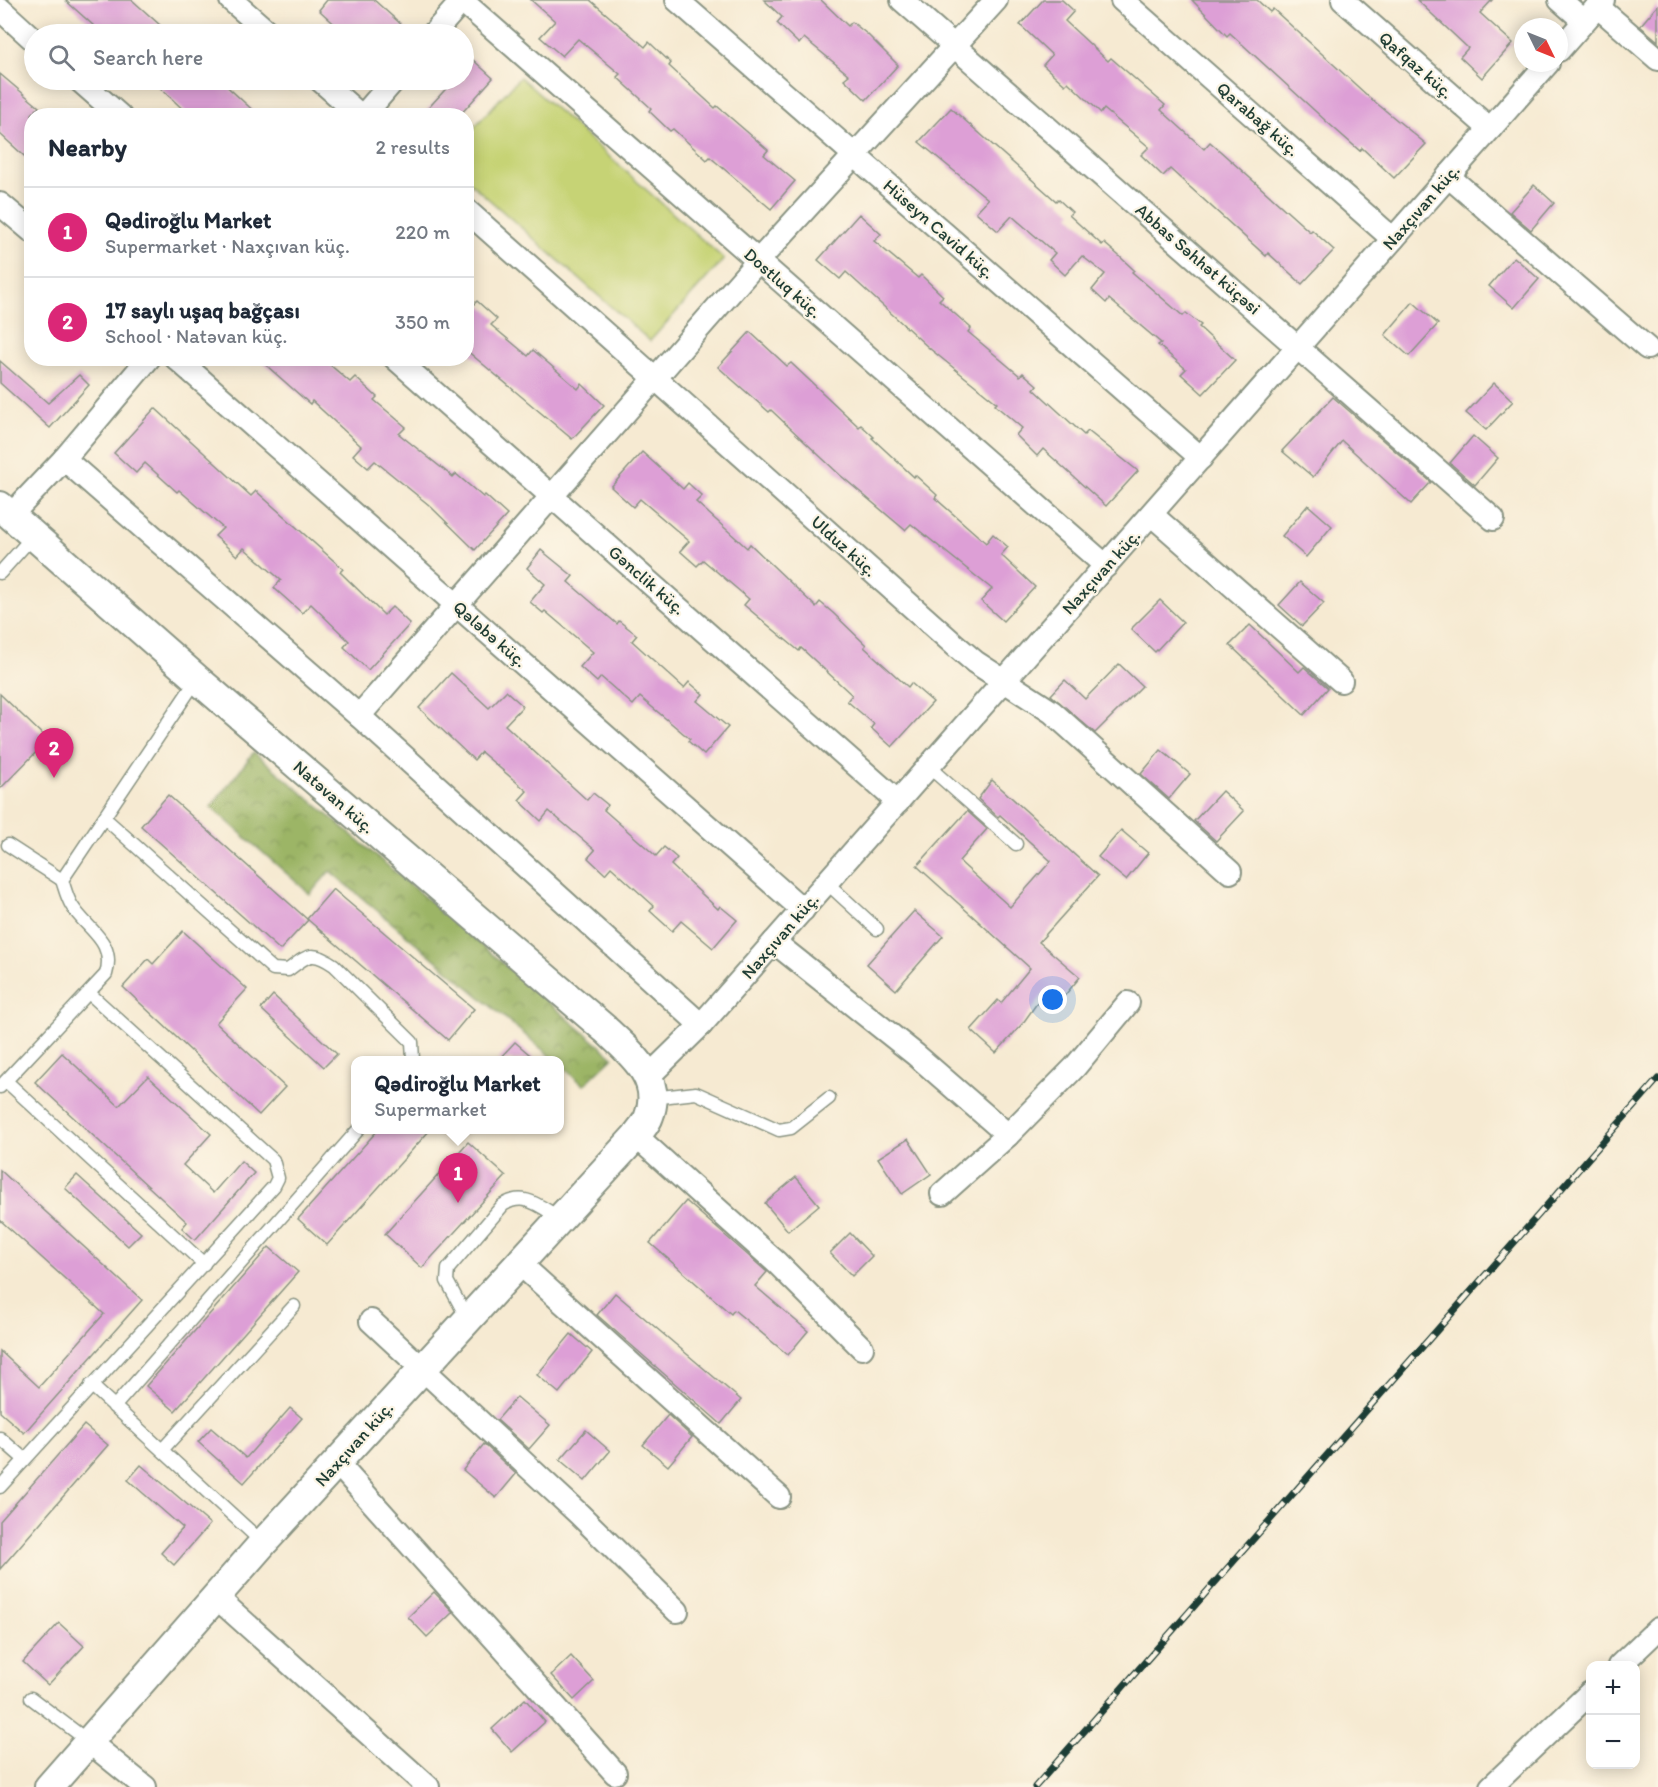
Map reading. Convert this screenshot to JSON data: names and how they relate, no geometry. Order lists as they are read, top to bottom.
{
  "streets": {
    "street": [
      "Qafqaz küç.",
      "Qarabağ küç.",
      "Naxçıvan küç.",
      "Hüseyn Cavid küç.",
      "Abbas Səhhət küçəsi",
      "Dostluq küç.",
      "Ulduz küç.",
      "Gənclik küç.",
      "Qələbə küç.",
      "Natəvan küç."
    ]
  },
  "crossings": [
    ["Qafqaz küç.", "Naxçıvan küç."],
    ["Qarabağ küç.", "Naxçıvan küç."],
    ["Naxçıvan küç.", "Hüseyn Cavid küç."],
    ["Naxçıvan küç.", "Abbas Səhhət küçəsi"],
    ["Naxçıvan küç.", "Dostluq küç."],
    ["Naxçıvan küç.", "Ulduz küç."],
    ["Naxçıvan küç.", "Gənclik küç."],
    ["Naxçıvan küç.", "Qələbə küç."],
    ["Naxçıvan küç.", "Natəvan küç."]
  ],
  "north": "bottom right",
  "page": {
    "search": "Search here",
    "heading": ["Nearby", "2 results"],
    "list": [
      {
        "mark": "1",
        "name": "Qədiroğlu Market",
        "note": "Supermarket · Naxçıvan küç.",
        "value": "220 m"
      },
      {
        "mark": "2",
        "name": "17 saylı uşaq bağçası",
        "note": "School · Natəvan küç.",
        "value": "350 m"
      }
    ],
    "pins": ["2", "1"],
    "popup": ["Qədiroğlu Market", "Supermarket"],
    "map_buttons": ["+", "−"]
  }
}
